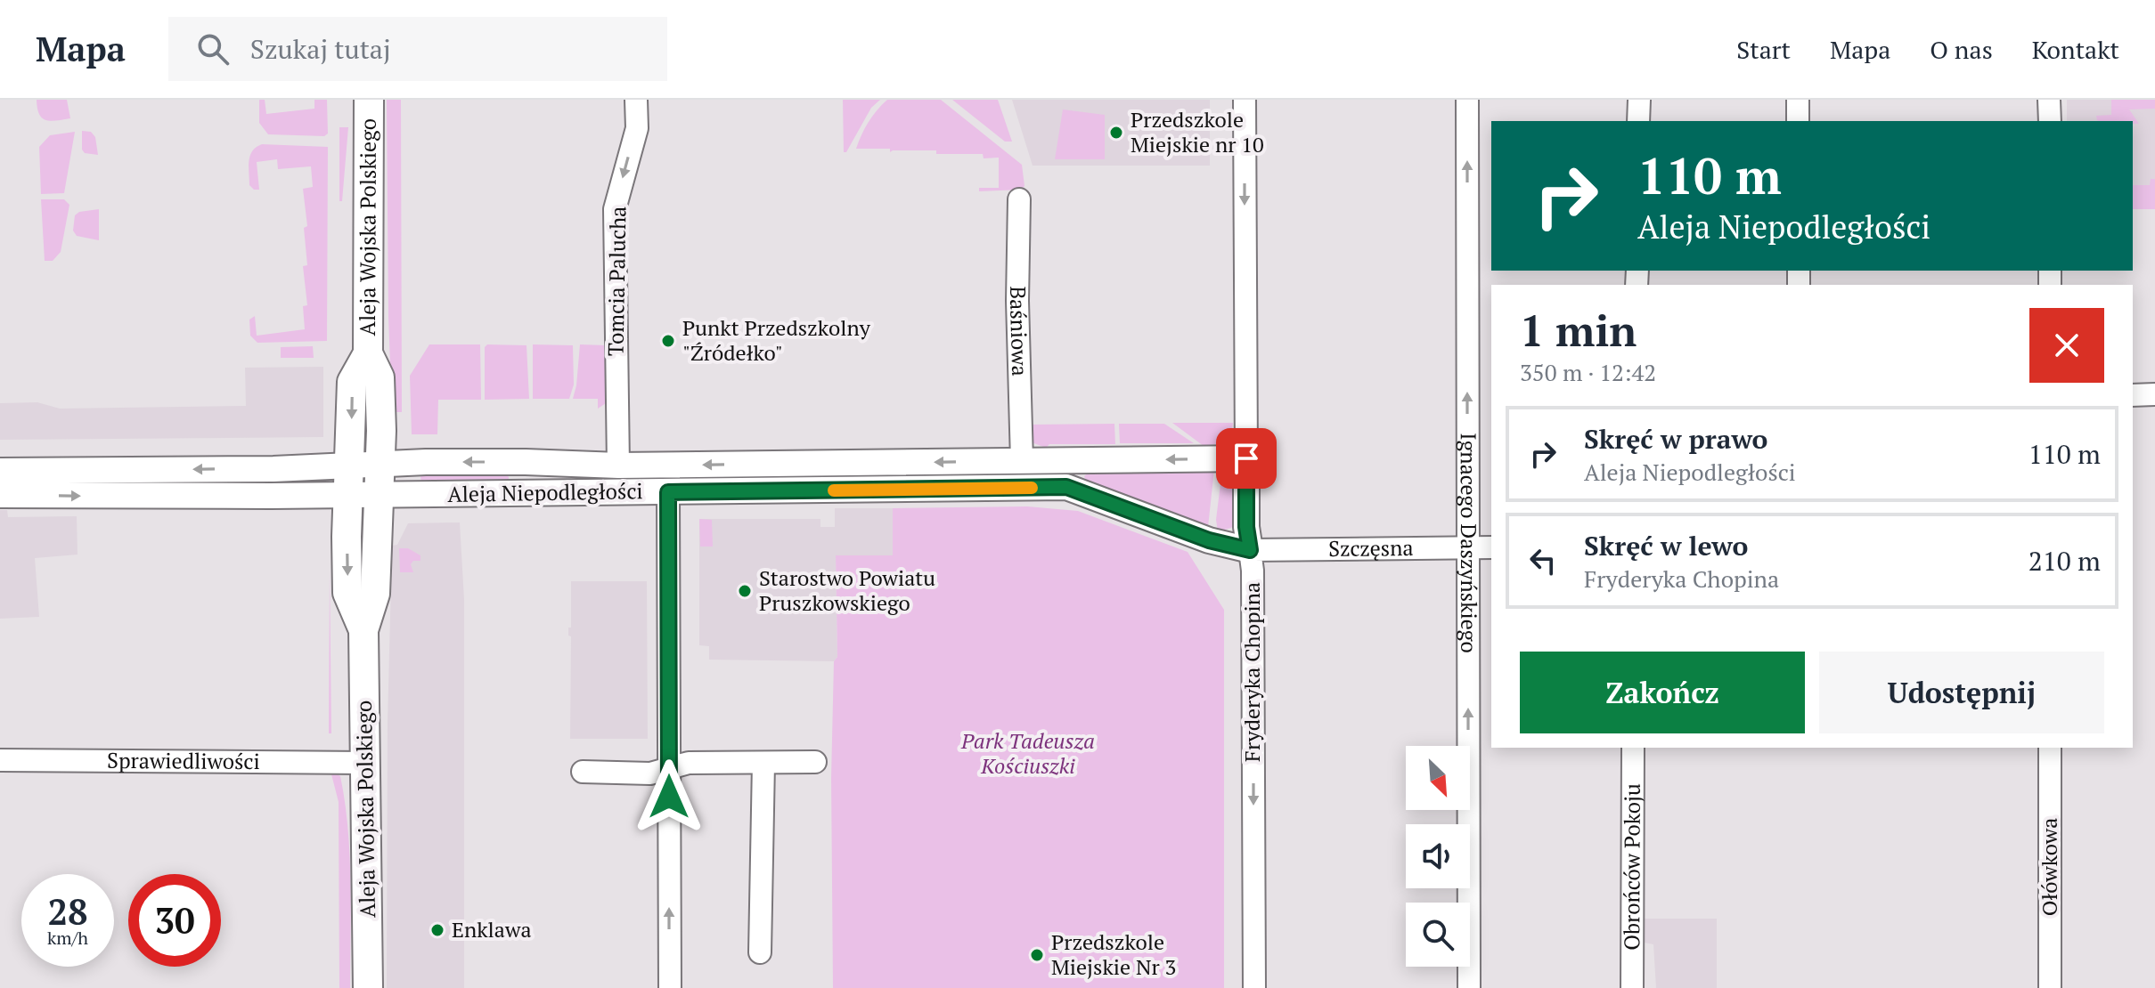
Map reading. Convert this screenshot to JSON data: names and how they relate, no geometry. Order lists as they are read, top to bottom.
{
  "streets": {
    "main road": ["Aleja Wojska Polskiego"],
    "street": [
      "Tomcia Palucha",
      "Baśniowa",
      "Aleja Niepodległości",
      "Ignacego Daszyńskiego",
      "Szczęsna",
      "Fryderyka Chopina",
      "Sprawiedliwości",
      "Obrońców Pokoju",
      "Ołówkowa"
    ]
  },
  "crossings": [
    ["Aleja Wojska Polskiego", "Aleja Niepodległości"],
    ["Aleja Wojska Polskiego", "Sprawiedliwości"],
    ["Tomcia Palucha", "Aleja Niepodległości"],
    ["Baśniowa", "Aleja Niepodległości"],
    ["Aleja Niepodległości", "Szczęsna"],
    ["Aleja Niepodległości", "Fryderyka Chopina"],
    ["Ignacego Daszyńskiego", "Szczęsna"],
    ["Szczęsna", "Fryderyka Chopina"]
  ],
  "one_way": ["Tomcia Palucha", "Ignacego Daszyńskiego", "Fryderyka Chopina"],
  "parks": ["Park Tadeusza Kościuszki"],
  "places": [
    "Przedszkole Miejskie nr 10",
    "Punkt Przedszkolny \"Źródełko\"",
    "Starostwo Powiatu Pruszkowskiego",
    "Enklawa",
    "Przedszkole Miejskie Nr 3"
  ],
  "north": "bottom right",
  "page": {
    "header": "Mapa",
    "search": "Szukaj tutaj",
    "nav": [
      "Start",
      "Mapa",
      "O nas",
      "Kontakt"
    ],
    "turn": ["110 m", "Aleja Niepodległości"],
    "heading": ["1 min", "350 m · 12:42"],
    "list": [
      {
        "name": "Skręć w prawo",
        "note": "Aleja Niepodległości",
        "value": "110 m"
      },
      {
        "name": "Skręć w lewo",
        "note": "Fryderyka Chopina",
        "value": "210 m"
      }
    ],
    "buttons": ["Zakończ", "Udostępnij"],
    "speed": "28 km/h",
    "limit": "30"
  }
}
